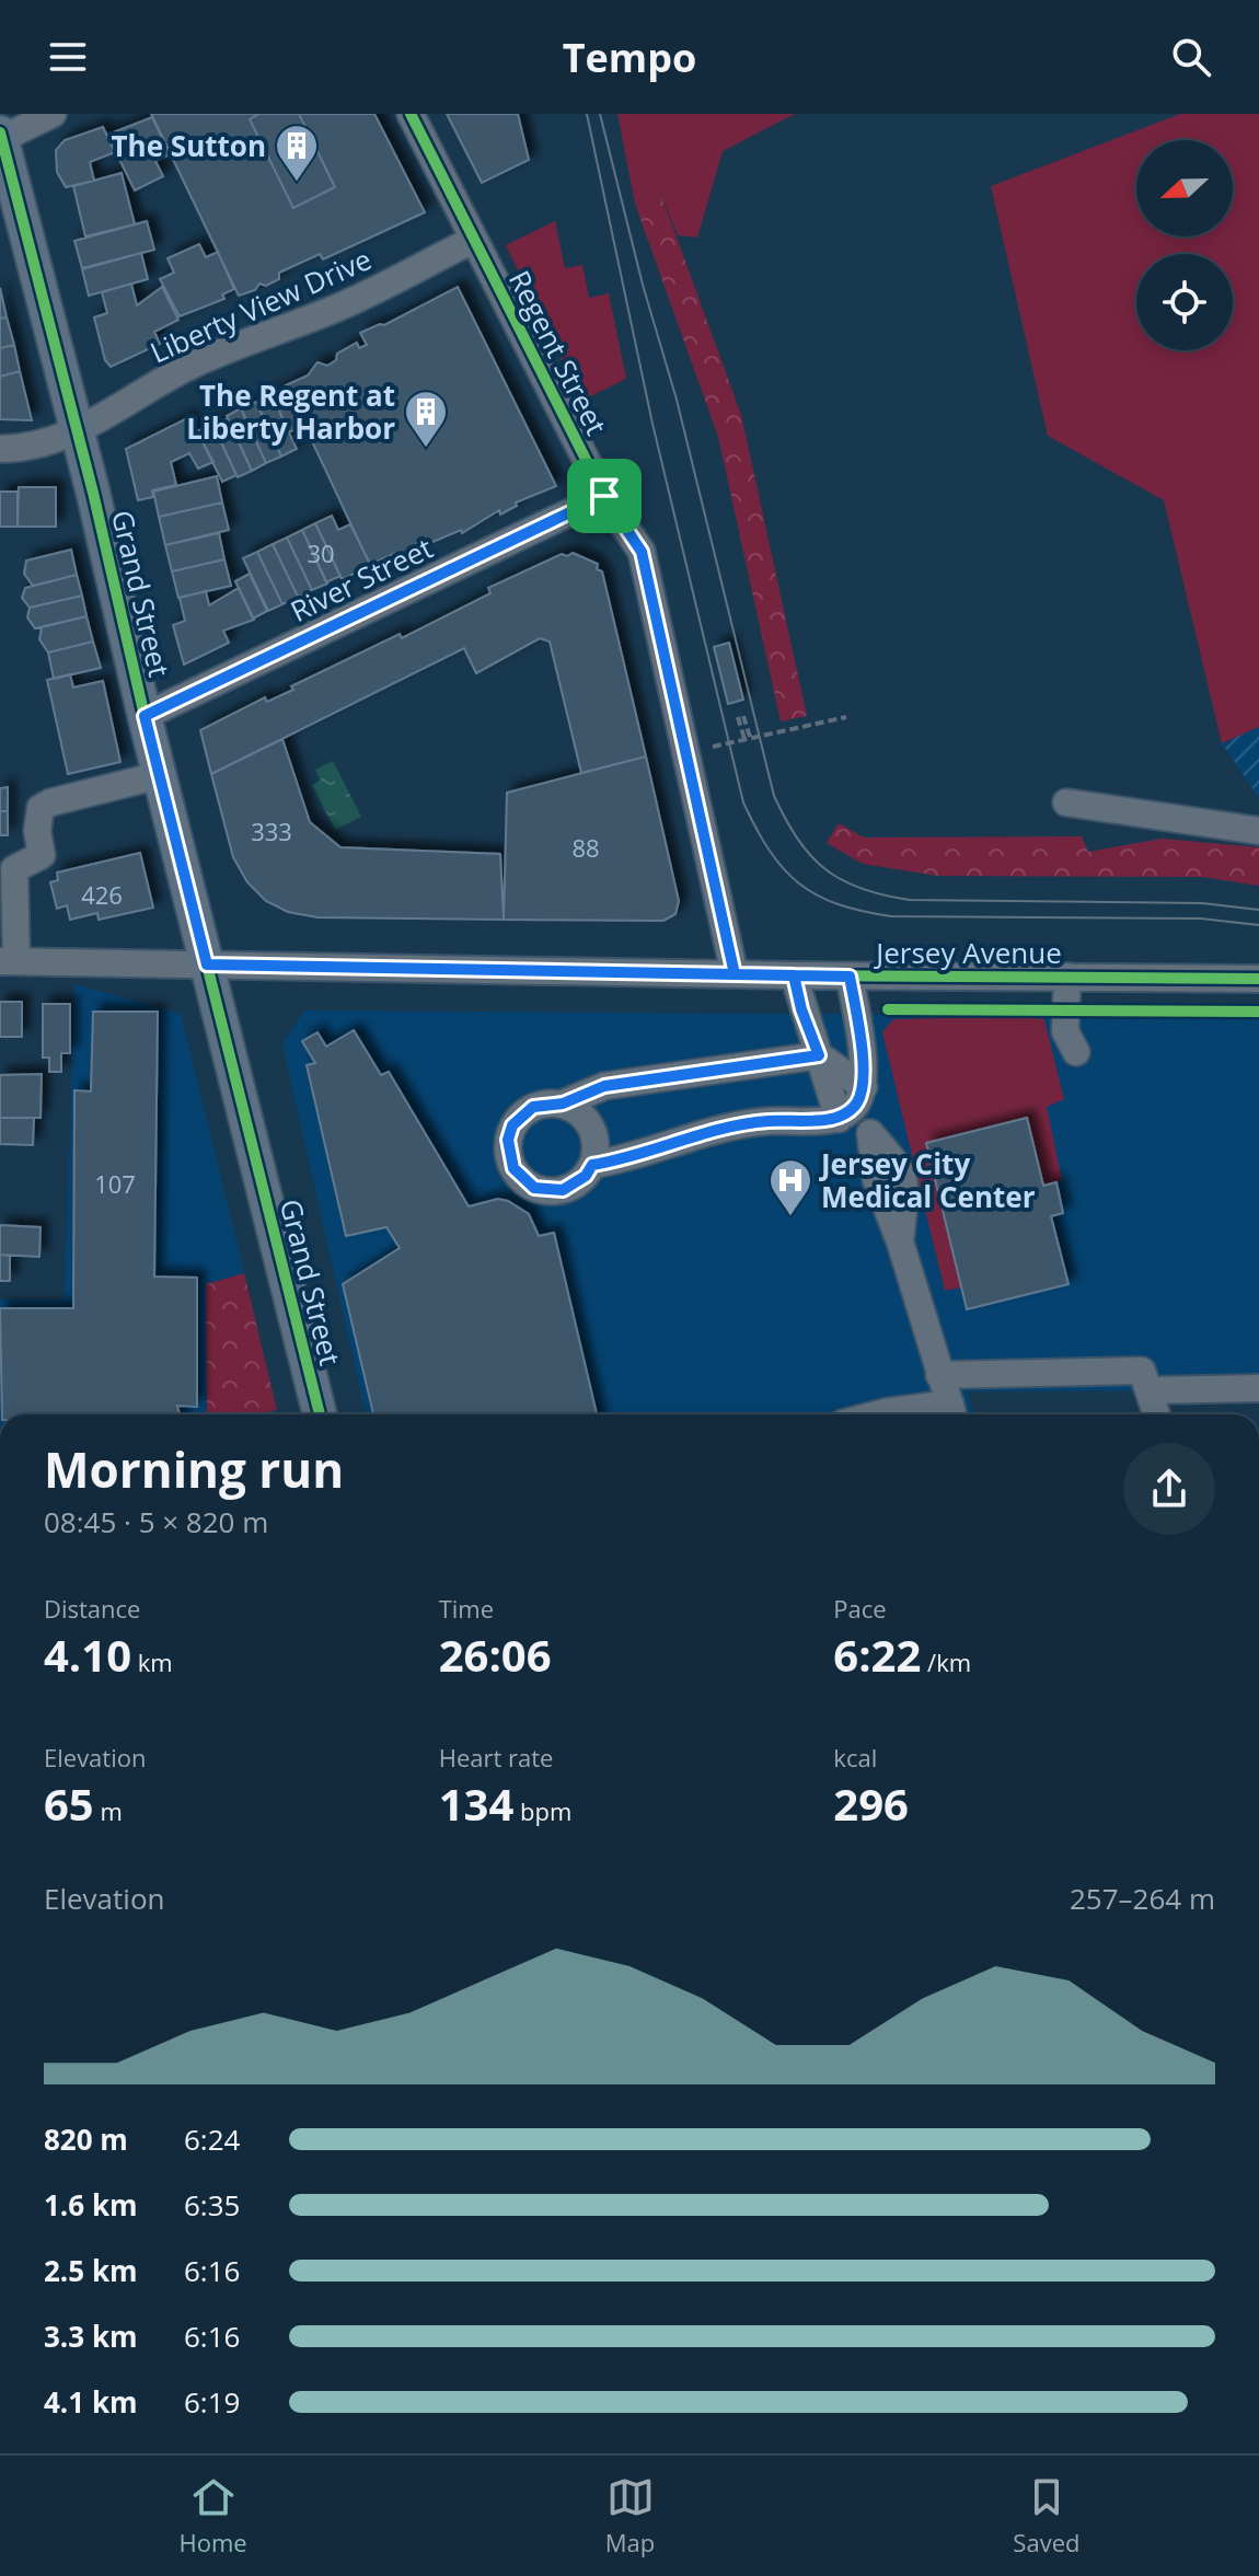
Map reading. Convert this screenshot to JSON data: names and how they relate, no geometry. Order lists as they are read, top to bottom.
{
  "streets": {
    "main road": ["Grand Street"],
    "street": [
      "Liberty View Drive",
      "Regent Street",
      "River Street",
      "Jersey Avenue"
    ]
  },
  "crossings": [
    ["Liberty View Drive", "Regent Street"],
    ["Liberty View Drive", "Grand Street"],
    ["Regent Street", "River Street"],
    ["Regent Street", "Jersey Avenue"],
    ["River Street", "Grand Street"],
    ["Grand Street", "Jersey Avenue"]
  ],
  "places": {
    "building": ["The Sutton", "The Regent at Liberty Harbor"],
    "hospital": ["Jersey City Medical Center"]
  },
  "house_numbers": [
    "30",
    "333",
    "88",
    "426",
    "107"
  ],
  "north": "left",
  "page": {
    "header": "Tempo",
    "heading": ["Morning run", "08:45 · 5 × 820 m"],
    "stats": [
      ["Distance", "4.10 km"],
      ["Time", "26:06"],
      ["Pace", "6:22 /km"],
      ["Elevation", "65 m"],
      ["Heart rate", "134 bpm"],
      ["kcal", "296"]
    ],
    "chart": ["Elevation", "257–264 m"],
    "list": [
      {
        "name": "820 m",
        "note": "6:24"
      },
      {
        "name": "1.6 km",
        "note": "6:35"
      },
      {
        "name": "2.5 km",
        "note": "6:16"
      },
      {
        "name": "3.3 km",
        "note": "6:16"
      },
      {
        "name": "4.1 km",
        "note": "6:19"
      }
    ],
    "tabs": ["Home", "Map", "Saved"]
  }
}
